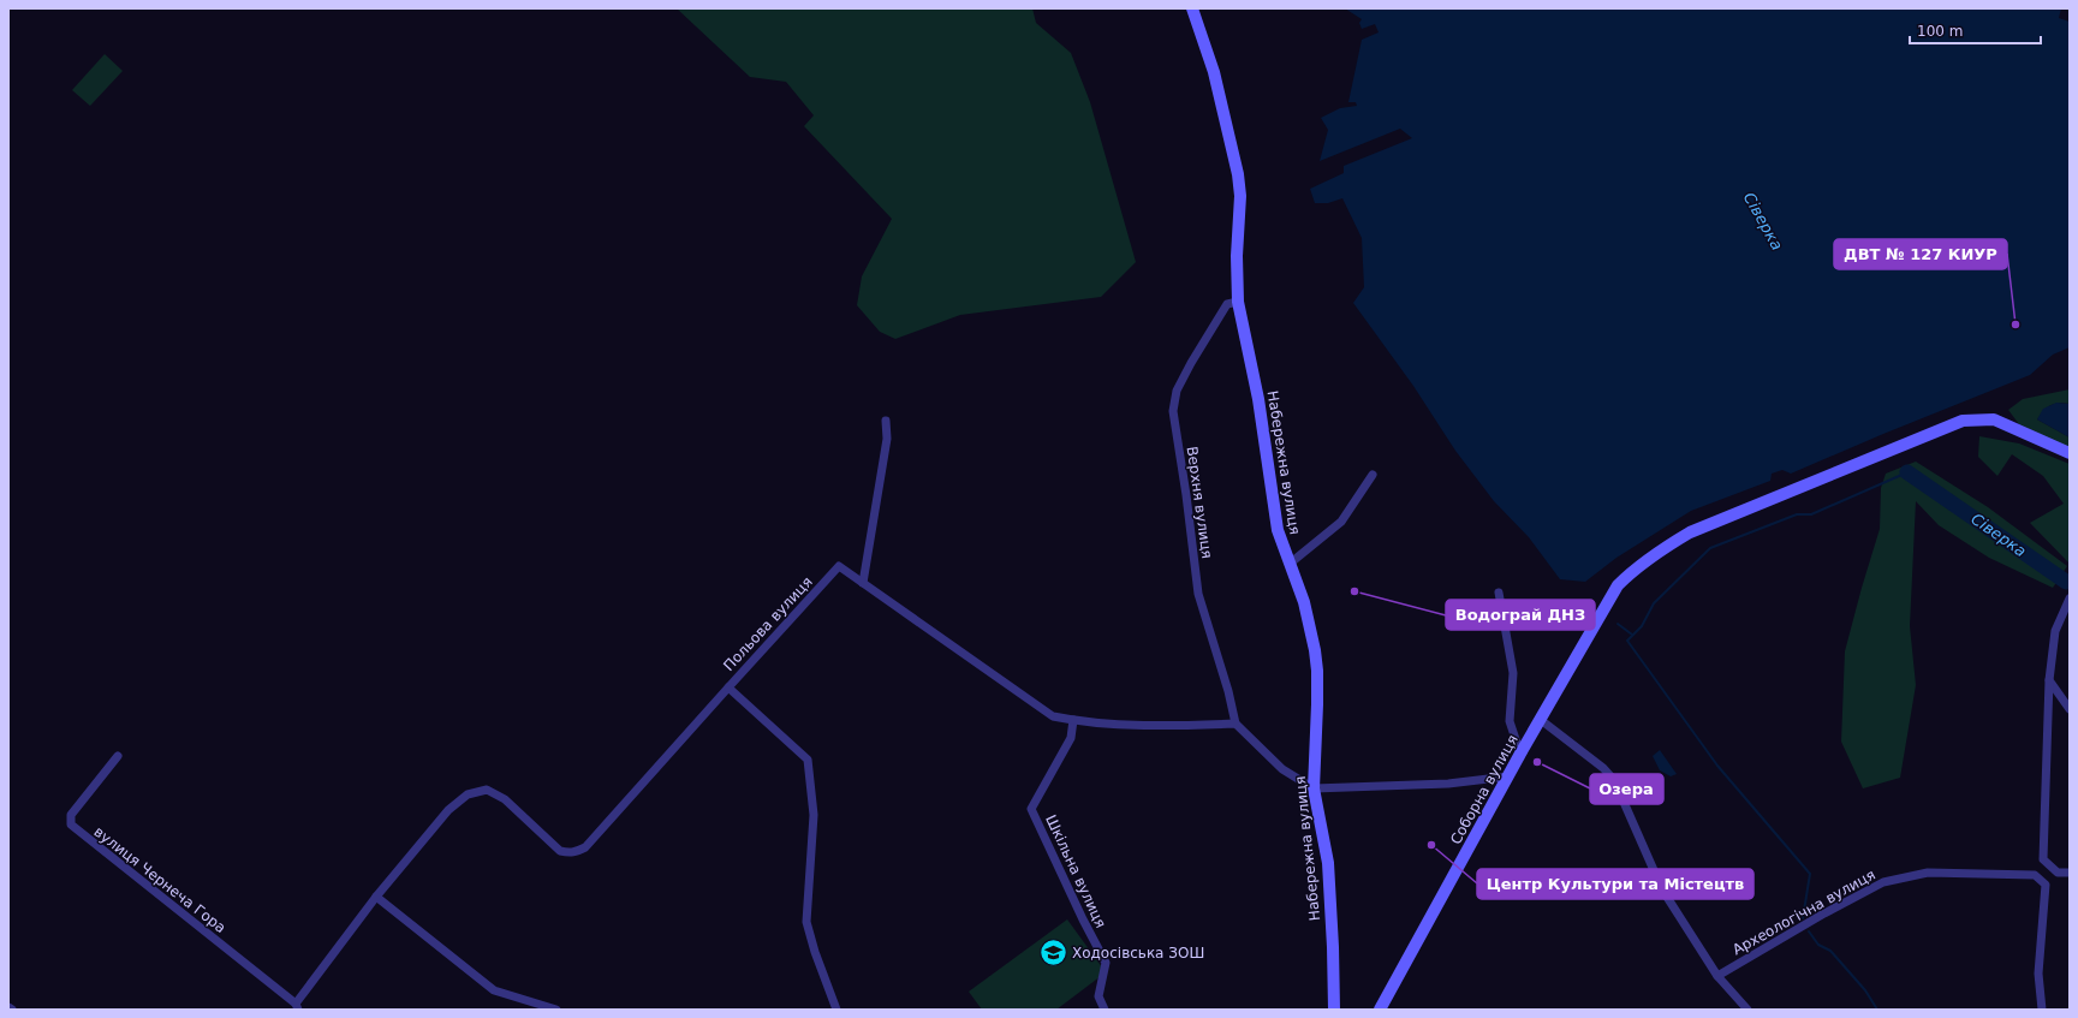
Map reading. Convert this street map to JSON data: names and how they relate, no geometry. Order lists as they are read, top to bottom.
{
  "streets": {
    "street": [
      "Набережна вулиця",
      "Верхня вулиця",
      "Польова вулиця",
      "Соборна вулиця",
      "Шкільна вулиця",
      "вулиця Чернеча Гора",
      "Археологічна вулиця"
    ]
  },
  "crossings": [
    ["Набережна вулиця", "Верхня вулиця"]
  ],
  "water": ["Сіверка"],
  "places": {
    "other": [
      "ДВТ № 127 КИУР",
      "Водограй ДНЗ",
      "Озера",
      "Центр Культури та Містецтв"
    ],
    "school or university": ["Ходосівська ЗОШ"]
  },
  "scale_bar": "100 m"
}
